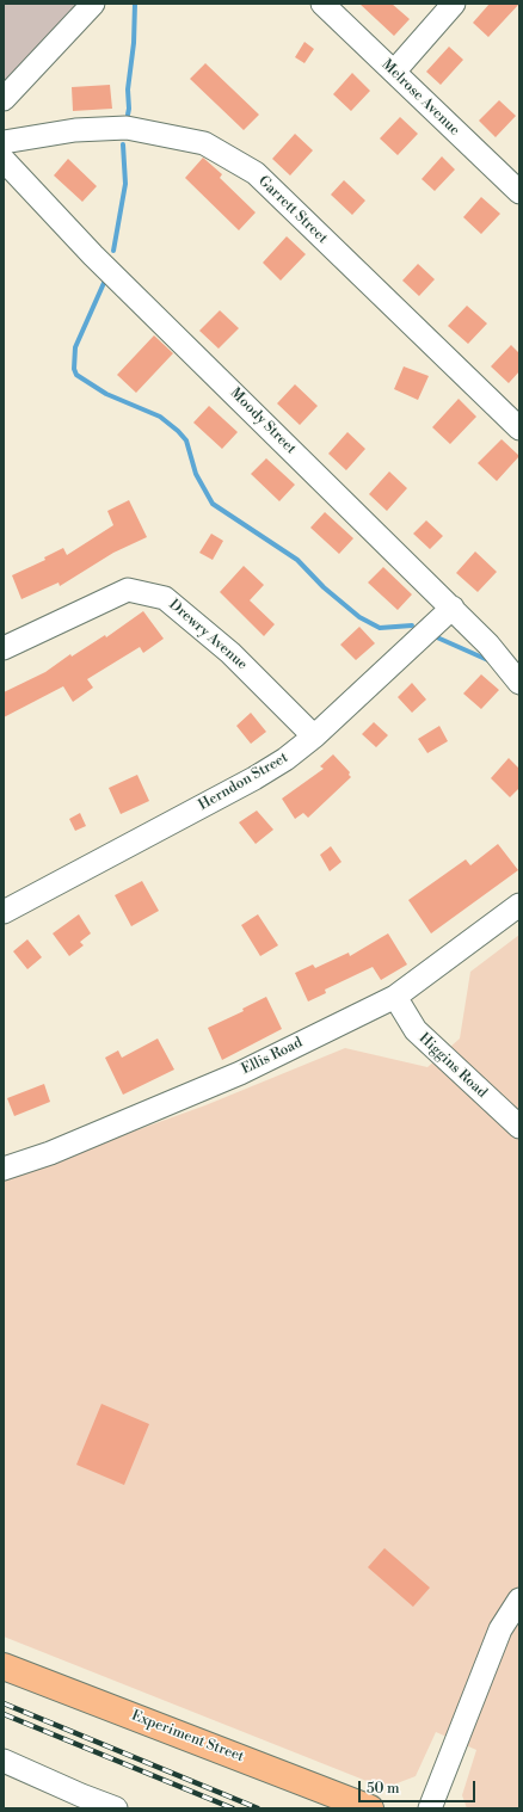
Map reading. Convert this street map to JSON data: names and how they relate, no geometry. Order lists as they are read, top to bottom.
{
  "streets": {
    "main road": ["Experiment Street"],
    "street": [
      "Melrose Avenue",
      "Garrett Street",
      "Moody Street",
      "Drewry Avenue",
      "Herndon Street",
      "Ellis Road",
      "Higgins Road"
    ]
  },
  "crossings": [
    ["Moody Street", "Herndon Street"],
    ["Drewry Avenue", "Herndon Street"],
    ["Ellis Road", "Higgins Road"]
  ],
  "scale_bar": "50 m"
}
